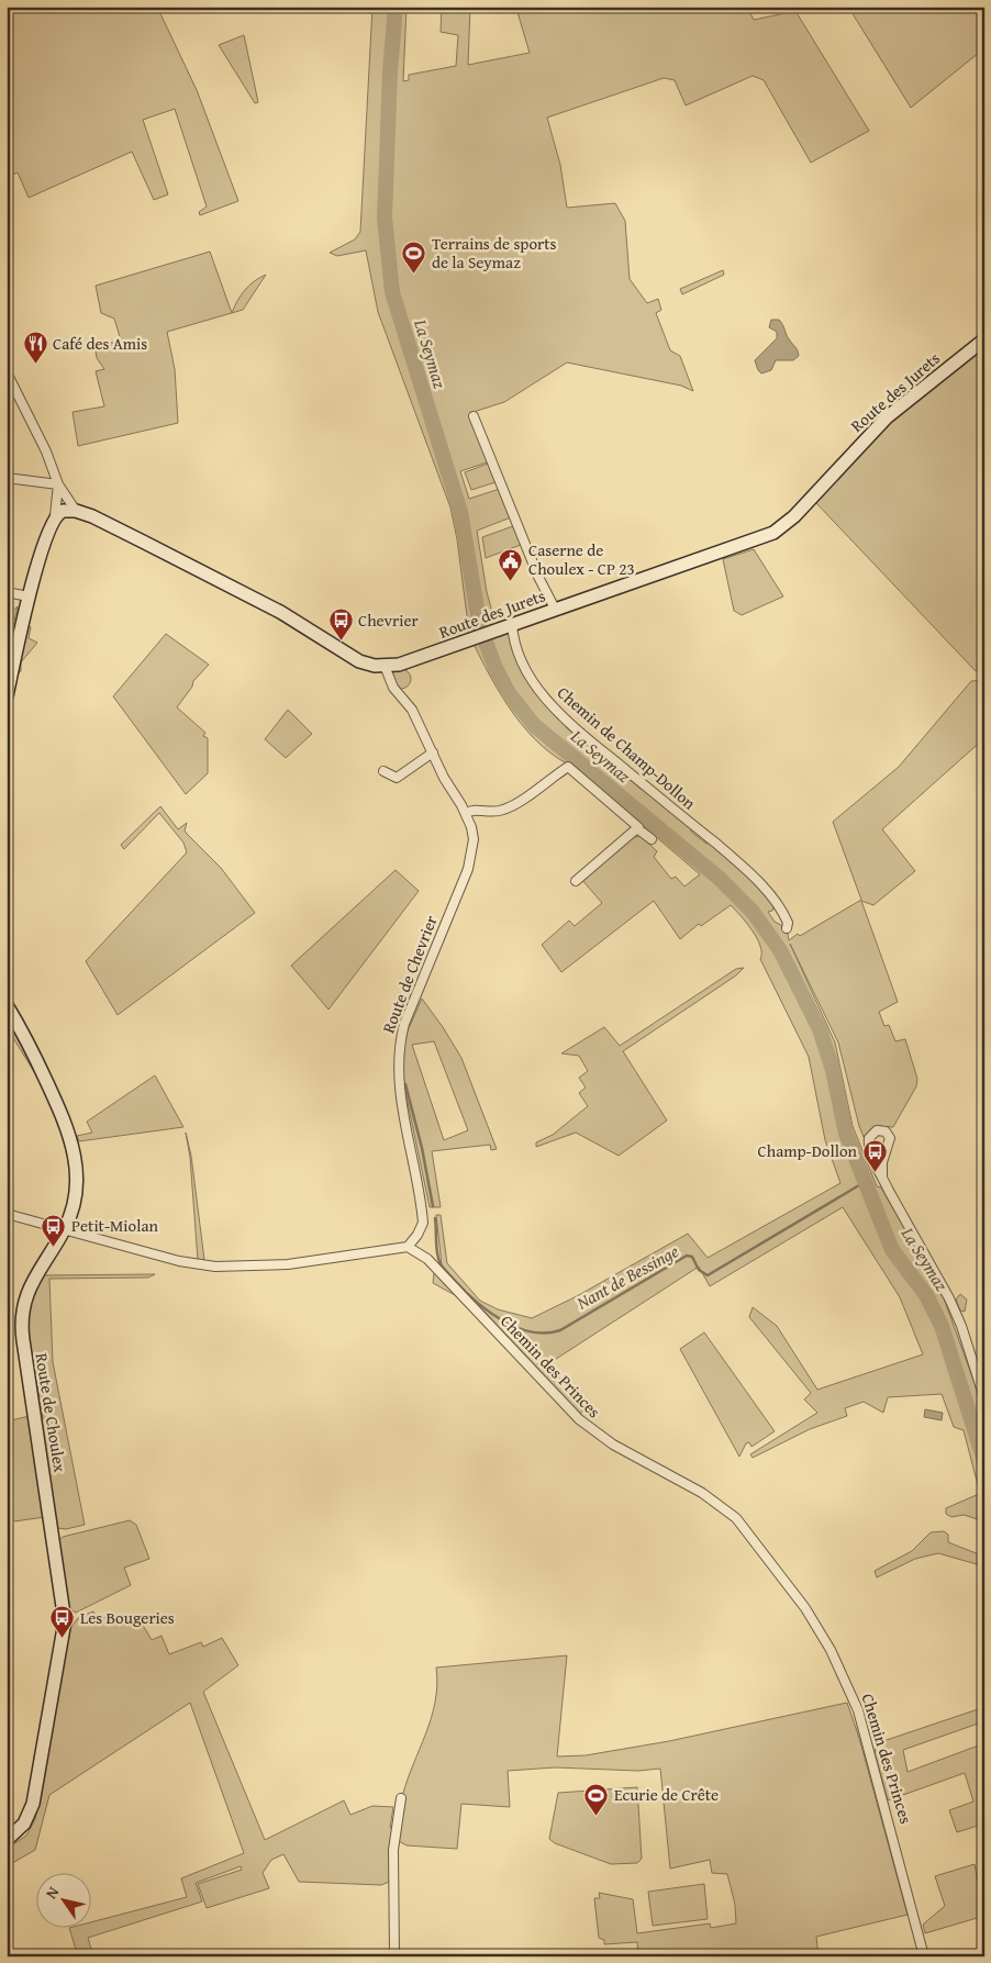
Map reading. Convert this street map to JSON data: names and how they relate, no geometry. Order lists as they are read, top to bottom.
{
  "streets": {
    "street": [
      "Route des Jurets",
      "Chemin de Champ-Dollon",
      "Route de Chevrier",
      "Chemin des Princes",
      "Route de Choulex"
    ]
  },
  "crossings": [
    ["Route des Jurets", "Chemin de Champ-Dollon"],
    ["Route des Jurets", "Route de Chevrier"],
    ["Route de Chevrier", "Chemin des Princes"]
  ],
  "water": ["La Seymaz", "Nant de Bessinge"],
  "places": {
    "sports": ["Terrains de sports de la Seymaz", "Ecurie de Crête"],
    "restaurant": ["Café des Amis"],
    "public building": ["Caserne de Choulex - CP 23"],
    "bus stop": [
      "Chevrier",
      "Champ-Dollon",
      "Petit-Miolan",
      "Les Bougeries"
    ]
  },
  "north": "top left"
}
